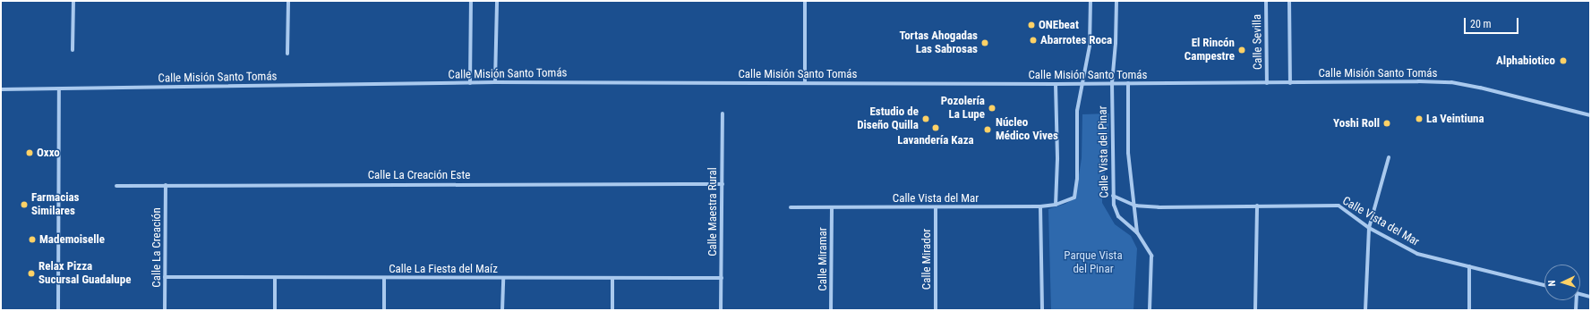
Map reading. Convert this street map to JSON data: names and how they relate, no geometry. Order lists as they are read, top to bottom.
{
  "streets": {
    "street": [
      "Calle Sevilla",
      "Calle Misión Santo Tomás",
      "Calle Vista del Pinar",
      "Calle La Creación Este",
      "Calle Vista del Mar",
      "Calle Maestra Rural",
      "Calle La Creación",
      "Calle Miramar",
      "Calle Mirador",
      "Calle La Fiesta del Maíz"
    ]
  },
  "crossings": [
    ["Calle Sevilla", "Calle Misión Santo Tomás"],
    ["Calle Misión Santo Tomás", "Calle Vista del Pinar"],
    ["Calle Misión Santo Tomás", "Calle Vista del Mar"],
    ["Calle Vista del Pinar", "Calle Vista del Mar"],
    ["Calle La Creación Este", "Calle Maestra Rural"],
    ["Calle La Creación Este", "Calle La Creación"],
    ["Calle Vista del Mar", "Calle Miramar"],
    ["Calle Vista del Mar", "Calle Mirador"],
    ["Calle Maestra Rural", "Calle La Fiesta del Maíz"],
    ["Calle La Creación", "Calle La Fiesta del Maíz"]
  ],
  "parks": ["Parque Vista del Pinar"],
  "places": [
    "ONEbeat",
    "Abarrotes Roca",
    "Tortas Ahogadas Las Sabrosas",
    "El Rincón Campestre",
    "Alphabiotico",
    "Pozolería La Lupe",
    "Estudio de Diseño Quilla",
    "La Veintiuna",
    "Yoshi Roll",
    "Lavandería Kaza",
    "Núcleo Médico Vives",
    "Oxxo",
    "Farmacias Similares",
    "Mademoiselle",
    "Relax Pizza Sucursal Guadalupe"
  ],
  "scale_bar": "20 m",
  "north": "left"
}
